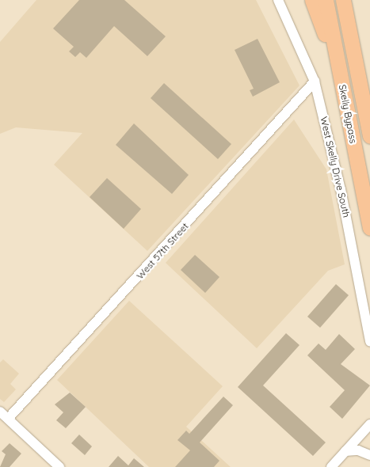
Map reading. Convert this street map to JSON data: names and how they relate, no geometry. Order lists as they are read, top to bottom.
{
  "streets": {
    "highway": ["Skelly Bypass"],
    "street": ["West Skelly Drive South", "West 57th Street"]
  },
  "crossings": [
    ["West Skelly Drive South", "West 57th Street"]
  ]
}
